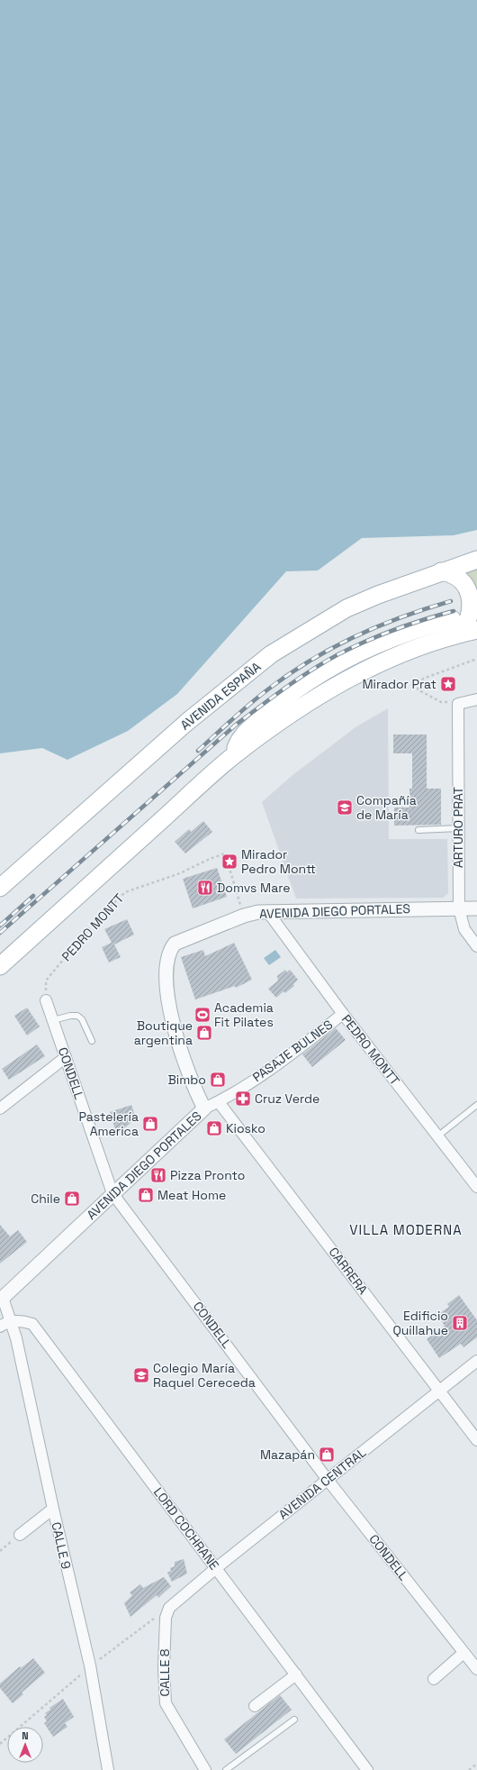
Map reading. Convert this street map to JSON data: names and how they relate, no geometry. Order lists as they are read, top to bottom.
{
  "streets": {
    "main road": ["AVENIDA ESPAÑA"],
    "street": [
      "ARTURO PRAT",
      "AVENIDA DIEGO PORTALES",
      "PEDRO MONTT",
      "PASAJE BULNES",
      "CONDELL",
      "CARRERA",
      "AVENIDA CENTRAL",
      "LORD COCHRANE",
      "CALLE 9",
      "CALLE 8"
    ]
  },
  "crossings": [
    ["ARTURO PRAT", "AVENIDA DIEGO PORTALES"],
    ["AVENIDA DIEGO PORTALES", "PEDRO MONTT"],
    ["AVENIDA DIEGO PORTALES", "PASAJE BULNES"],
    ["AVENIDA DIEGO PORTALES", "CONDELL"],
    ["PEDRO MONTT", "PASAJE BULNES"],
    ["PEDRO MONTT", "CONDELL"],
    ["PASAJE BULNES", "CARRERA"],
    ["CONDELL", "AVENIDA CENTRAL"],
    ["CARRERA", "AVENIDA CENTRAL"],
    ["AVENIDA CENTRAL", "LORD COCHRANE"],
    ["AVENIDA CENTRAL", "CALLE 8"],
    ["LORD COCHRANE", "CALLE 9"]
  ],
  "districts": ["VILLA MODERNA"],
  "places": {
    "place": ["Mirador Prat", "Mirador Pedro Montt"],
    "school or university": ["Compañía de María", "Colegio María Raquel Cereceda"],
    "restaurant": ["Domvs Mare", "Pizza Pronto"],
    "sports": ["Academia Fit Pilates"],
    "shop": [
      "Boutique argentina",
      "Bimbo",
      "Pastelería America",
      "Kiosko",
      "Meat Home",
      "Chile",
      "Mazapán"
    ],
    "pharmacy": ["Cruz Verde"],
    "building": ["Edificio Quillahue"]
  },
  "north": "top"
}
